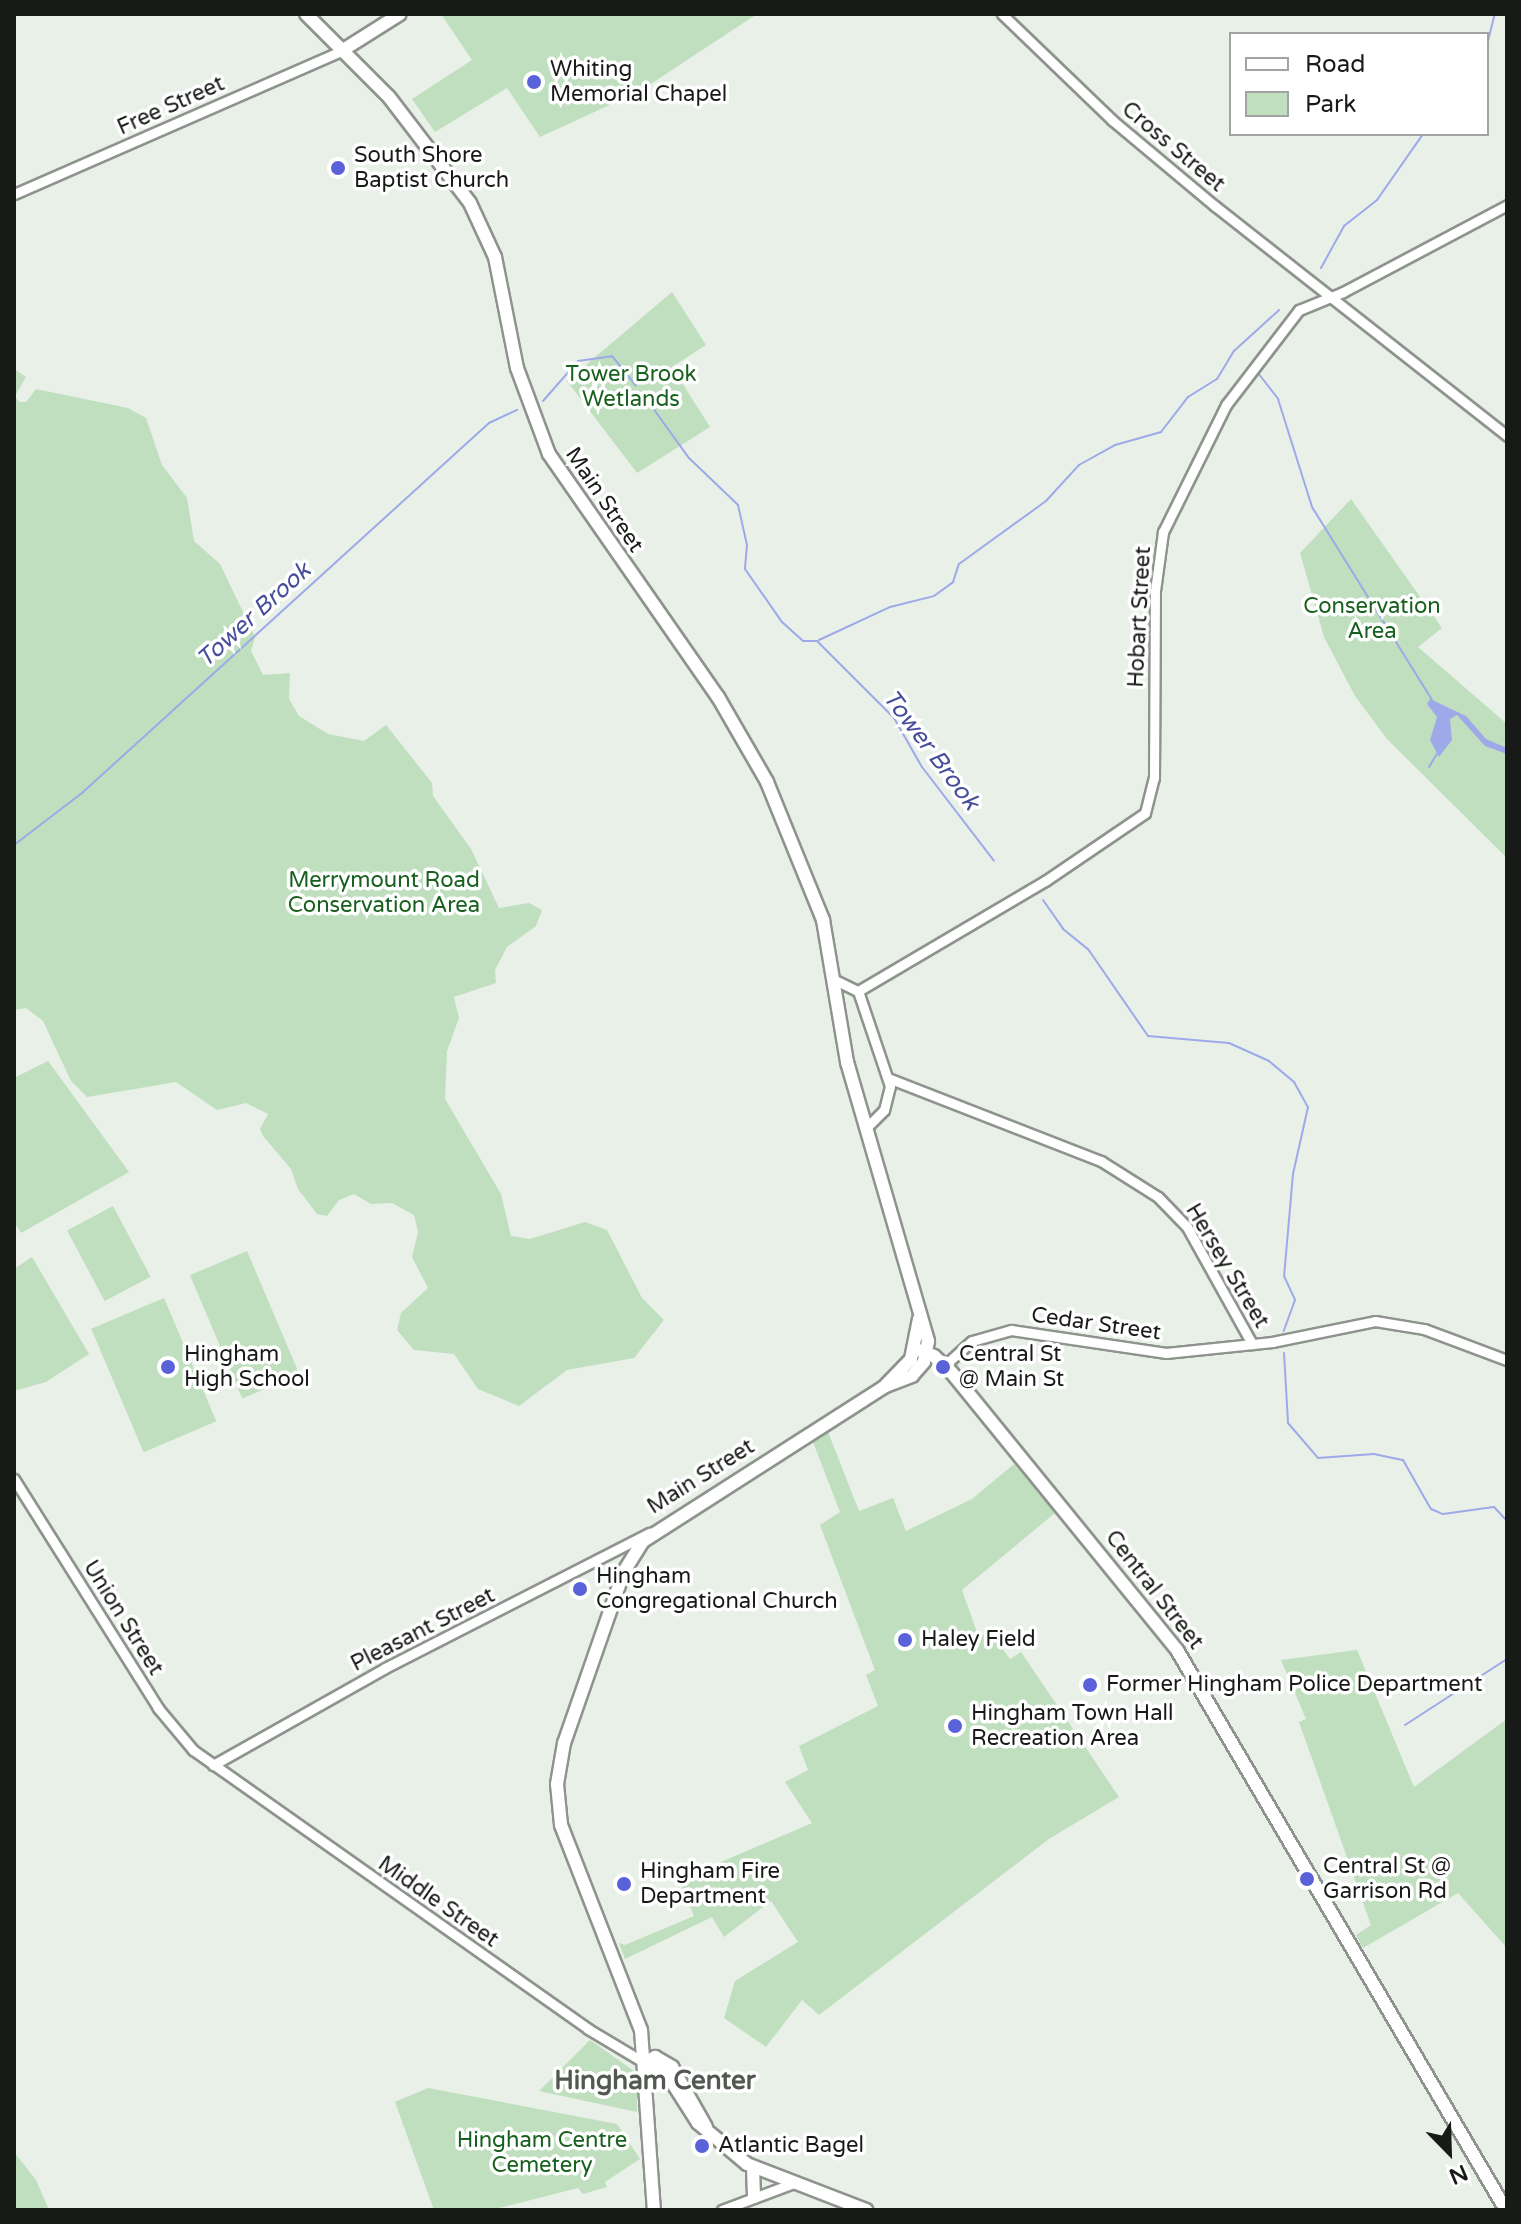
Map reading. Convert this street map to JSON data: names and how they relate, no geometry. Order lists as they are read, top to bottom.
{
  "streets": {
    "main road": ["Main Street", "Central Street"],
    "street": [
      "Free Street",
      "Cross Street",
      "Hobart Street",
      "Hersey Street",
      "Cedar Street",
      "Union Street",
      "Pleasant Street",
      "Middle Street"
    ]
  },
  "crossings": [
    ["Free Street", "Main Street"],
    ["Cross Street", "Hobart Street"],
    ["Main Street", "Central Street"],
    ["Main Street", "Pleasant Street"],
    ["Main Street", "Middle Street"],
    ["Hersey Street", "Cedar Street"],
    ["Cedar Street", "Central Street"],
    ["Union Street", "Pleasant Street"],
    ["Union Street", "Middle Street"],
    ["Pleasant Street", "Middle Street"]
  ],
  "districts": ["Hingham Center"],
  "water": ["Tower Brook"],
  "parks": [
    "Tower Brook Wetlands",
    "Conservation Area",
    "Merrymount Road Conservation Area",
    "Hingham Centre Cemetery"
  ],
  "places": [
    "Whiting Memorial Chapel",
    "South Shore Baptist Church",
    "Hingham High School",
    "Central St @ Main St",
    "Hingham Congregational Church",
    "Haley Field",
    "Former Hingham Police Department",
    "Hingham Town Hall Recreation Area",
    "Central St @ Garrison Rd",
    "Hingham Fire Department",
    "Atlantic Bagel"
  ],
  "legend": ["Road", "Park"],
  "north": "bottom right"
}
